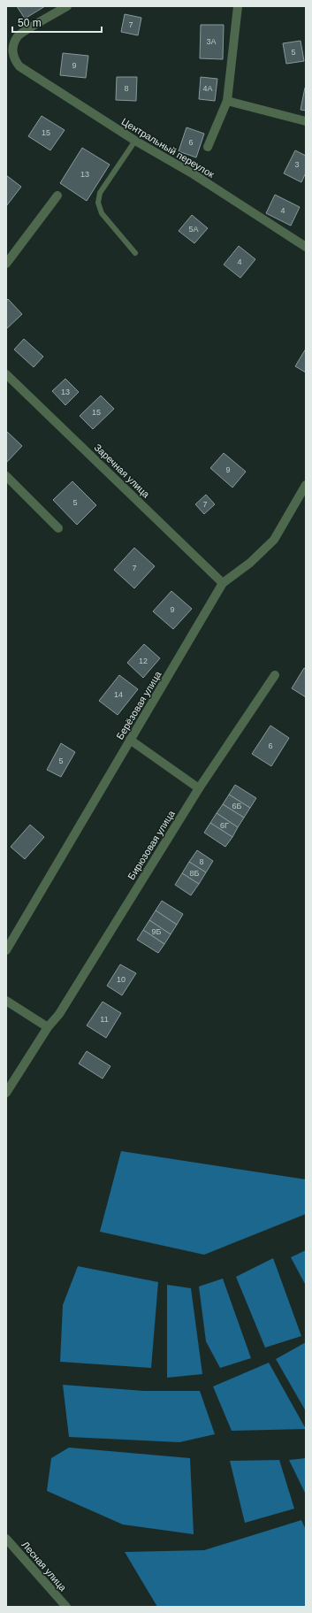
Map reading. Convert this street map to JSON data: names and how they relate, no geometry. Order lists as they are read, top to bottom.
{
  "streets": {
    "street": [
      "Центральный переулок",
      "Заречная улица",
      "Берёзовая улица",
      "Бирюзовая улица",
      "Лесная улица"
    ]
  },
  "crossings": [
    ["Заречная улица", "Берёзовая улица"]
  ],
  "house_numbers": [
    "7",
    "3А",
    "5",
    "9",
    "8",
    "4А",
    "15",
    "6",
    "3",
    "13",
    "4",
    "5А",
    "4",
    "13",
    "15",
    "9",
    "5",
    "7",
    "7",
    "9",
    "12",
    "14",
    "6",
    "5",
    "6Б",
    "6Г",
    "8",
    "8Б",
    "9Б",
    "10",
    "11"
  ],
  "scale_bar": "50 m"
}
